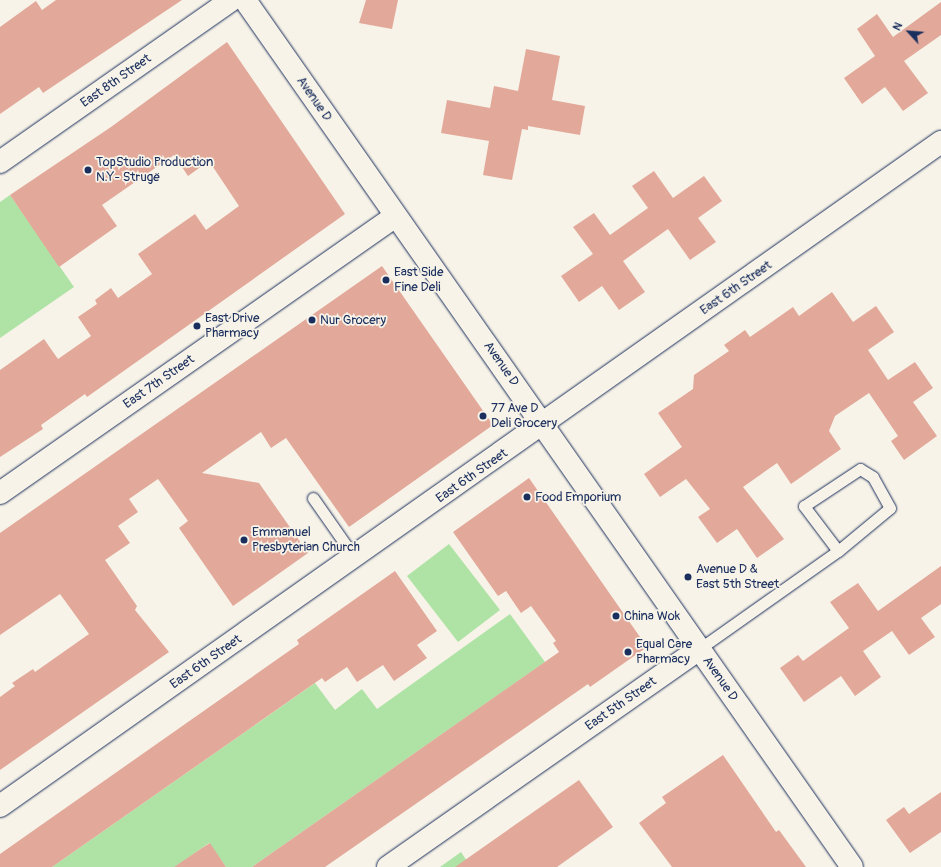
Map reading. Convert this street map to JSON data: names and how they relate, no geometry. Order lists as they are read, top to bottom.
{
  "streets": {
    "street": [
      "East 8th Street",
      "Avenue D",
      "East 6th Street",
      "East 7th Street",
      "East 5th Street"
    ]
  },
  "crossings": [
    ["Avenue D", "East 6th Street"],
    ["Avenue D", "East 7th Street"],
    ["Avenue D", "East 5th Street"]
  ],
  "places": [
    "TopStudio Production N.Y- Strugë",
    "East Side Fine Deli",
    "Nur Grocery",
    "East Drive Pharmacy",
    "77 Ave D Deli Grocery",
    "Food Emporium",
    "Emmanuel Presbyterian Church",
    "Avenue D & East 5th Street",
    "China Wok",
    "Equal Care Pharmacy"
  ],
  "north": "top left"
}
